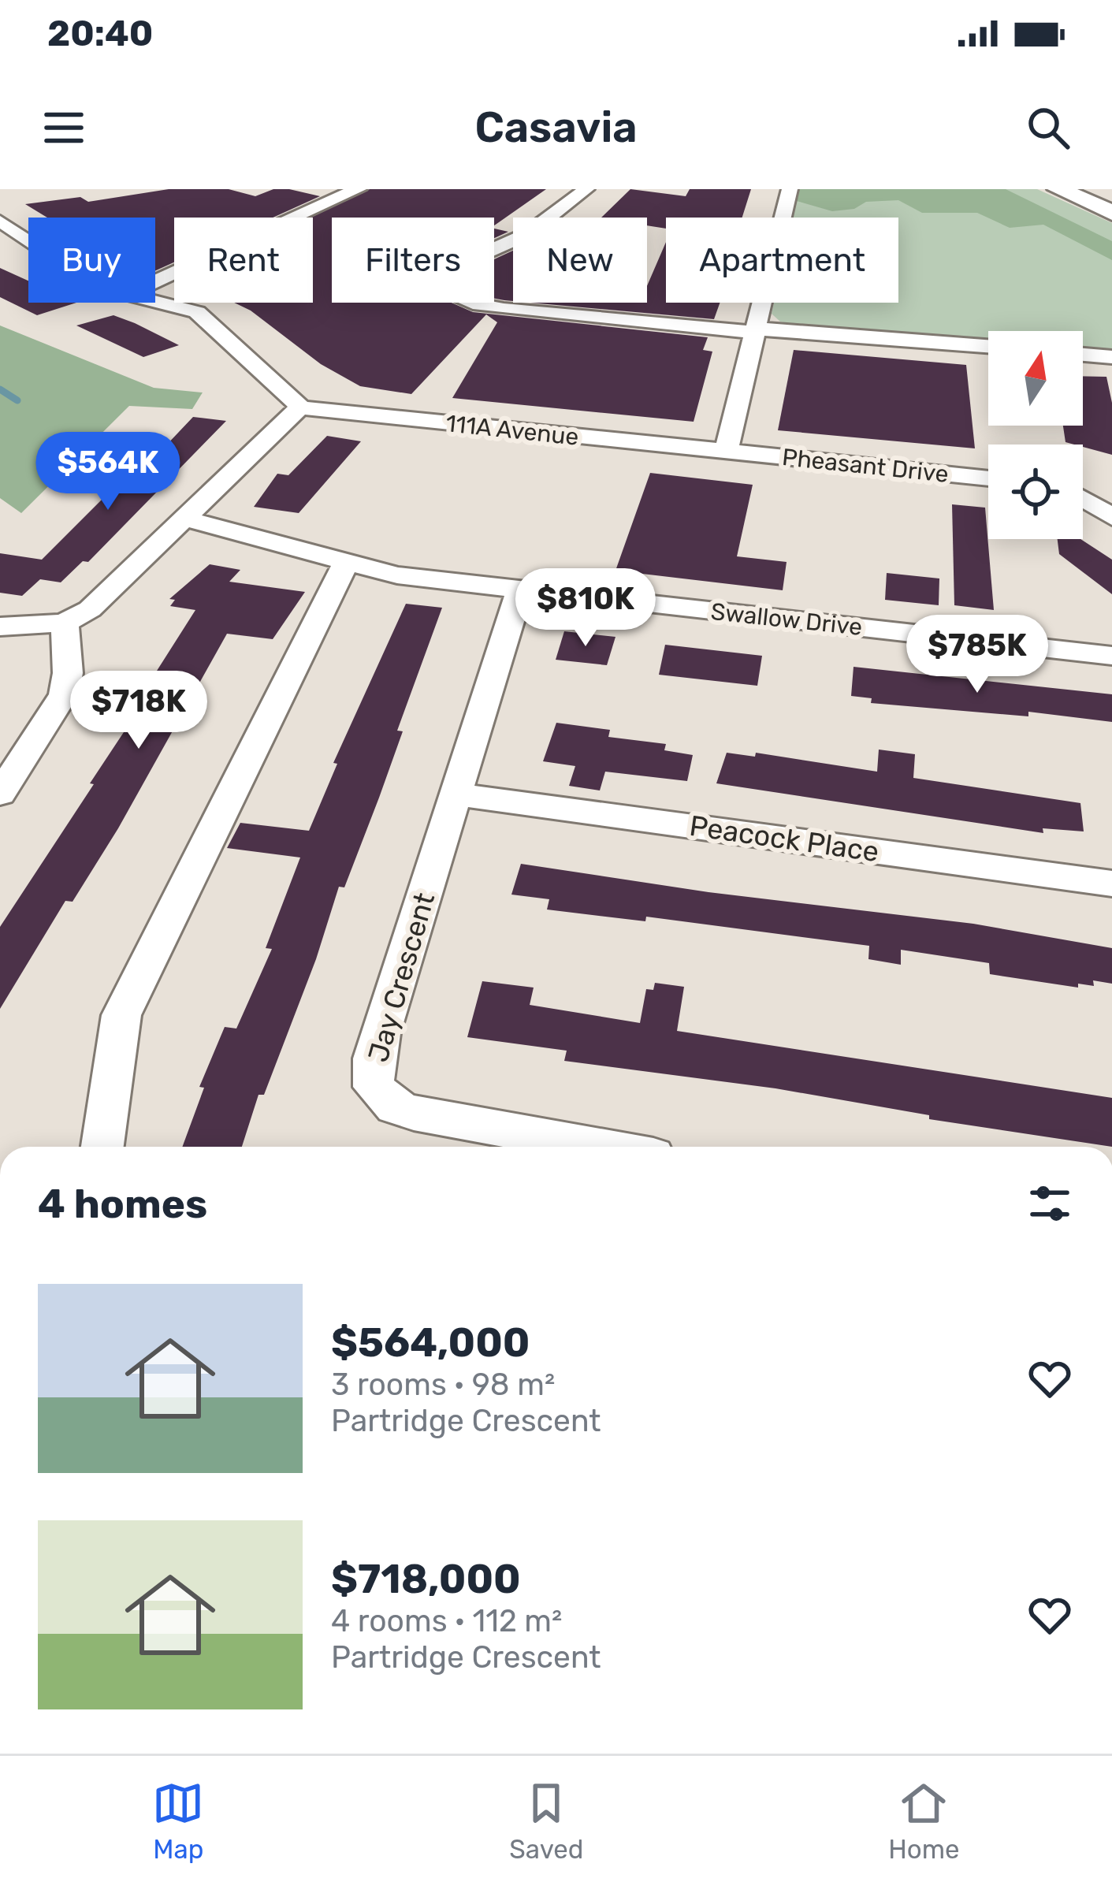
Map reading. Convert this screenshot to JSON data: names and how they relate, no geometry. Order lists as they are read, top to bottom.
{
  "streets": {
    "street": [
      "111A Avenue",
      "Pheasant Drive",
      "Swallow Drive",
      "Peacock Place",
      "Jay Crescent"
    ]
  },
  "crossings": [
    ["111A Avenue", "Pheasant Drive"],
    ["Swallow Drive", "Jay Crescent"],
    ["Peacock Place", "Jay Crescent"]
  ],
  "north": "top",
  "page": {
    "status": "20:40",
    "header": "Casavia",
    "chip": [
      "Buy",
      "Rent",
      "Filters",
      "New",
      "Apartment"
    ],
    "price": [
      "$564K",
      "$810K",
      "$785K",
      "$718K"
    ],
    "heading": "4 homes",
    "list": [
      {
        "name": "$564,000",
        "note": "3 rooms · 98 m² · Partridge Crescent"
      },
      {
        "name": "$718,000",
        "note": "4 rooms · 112 m² · Partridge Crescent"
      }
    ],
    "tabs": ["Map", "Saved", "Home"]
  }
}
